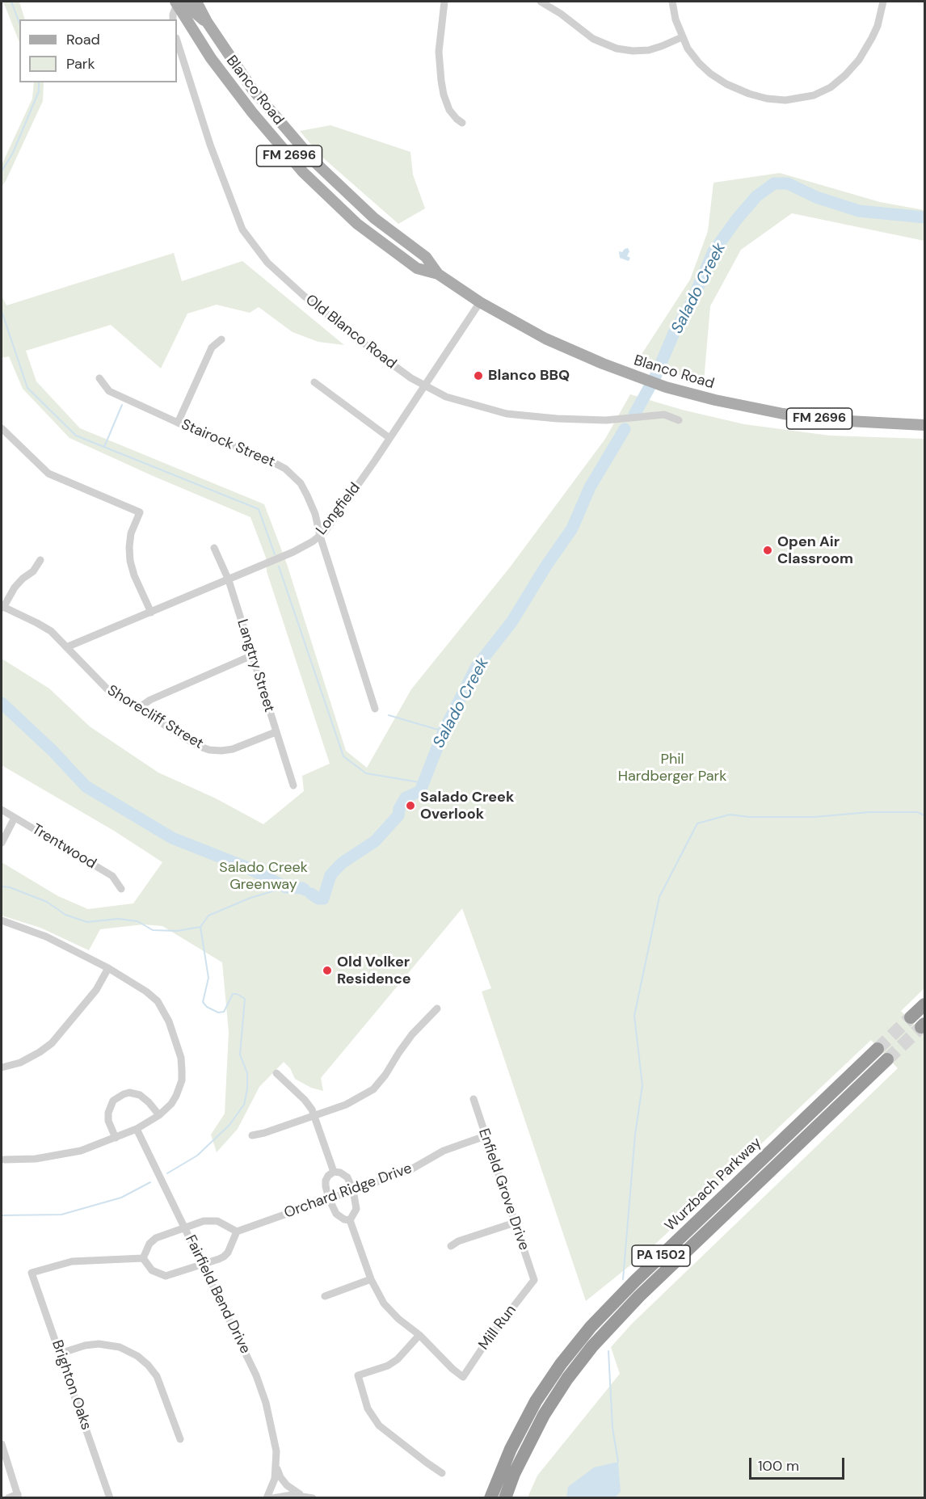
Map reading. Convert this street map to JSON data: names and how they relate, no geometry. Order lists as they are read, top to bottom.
{
  "streets": {
    "highway": ["Wurzbach Parkway", "PA 1502"],
    "main road": ["Blanco Road", "FM 2696"],
    "street": [
      "Old Blanco Road",
      "Stairock Street",
      "Longfield",
      "Langtry Street",
      "Shorecliff Street",
      "Trentwood",
      "Enfield Grove Drive",
      "Orchard Ridge Drive",
      "Fairfield Bend Drive",
      "Mill Run",
      "Brighton Oaks"
    ]
  },
  "crossings": [
    ["Blanco Road", "Longfield"],
    ["Old Blanco Road", "Longfield"],
    ["Stairock Street", "Longfield"],
    ["Longfield", "Langtry Street"],
    ["Longfield", "Shorecliff Street"],
    ["Langtry Street", "Shorecliff Street"],
    ["Enfield Grove Drive", "Orchard Ridge Drive"],
    ["Enfield Grove Drive", "Mill Run"]
  ],
  "water": ["Salado Creek"],
  "parks": ["Phil Hardberger Park", "Salado Creek Greenway"],
  "places": [
    "Blanco BBQ",
    "Open Air Classroom",
    "Salado Creek Overlook",
    "Old Volker Residence"
  ],
  "legend": ["Road", "Park"],
  "scale_bar": "100 m"
}
